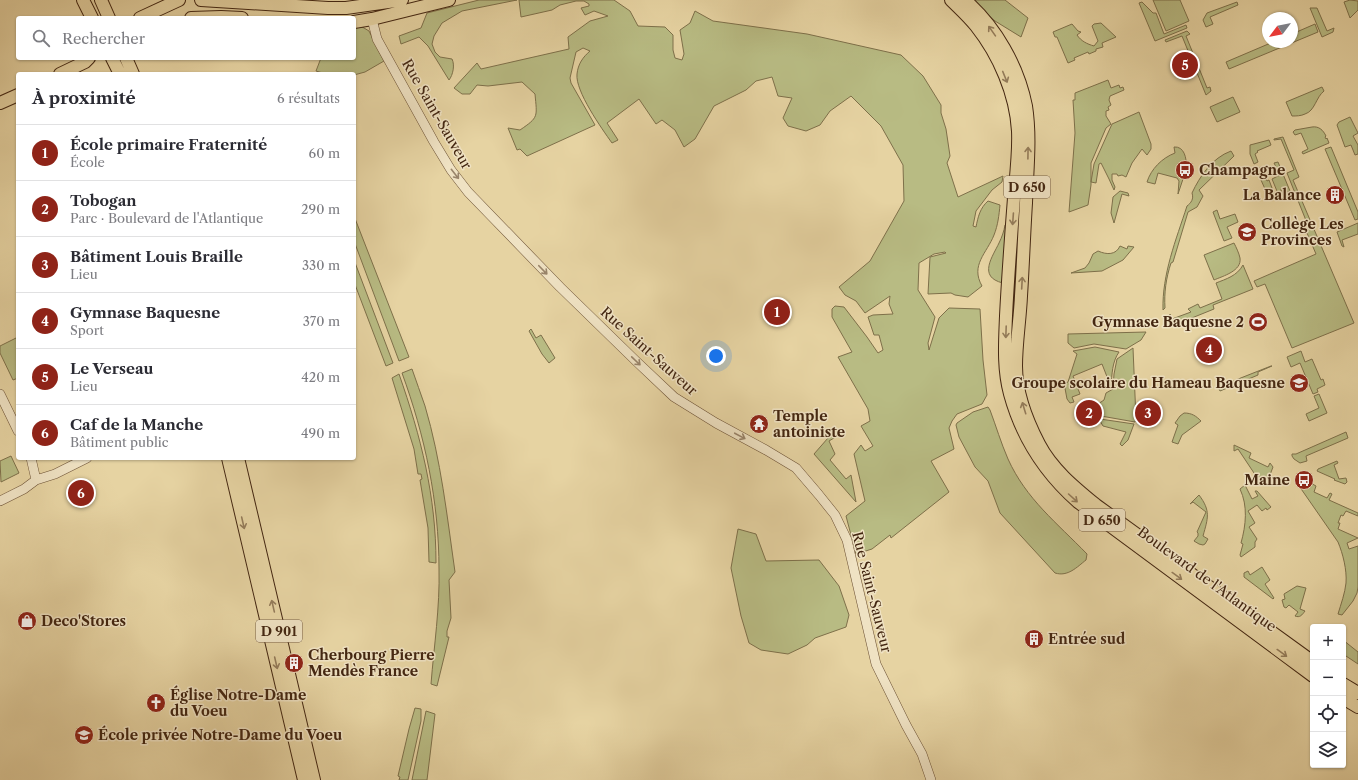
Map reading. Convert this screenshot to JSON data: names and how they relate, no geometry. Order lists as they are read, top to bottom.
{
  "streets": {
    "main road": ["D 650", "Boulevard de l'Atlantique", "D 901"],
    "street": ["Rue Saint-Sauveur"]
  },
  "one_way": ["Rue Saint-Sauveur"],
  "places": {
    "bus stop": ["Champagne", "Maine"],
    "building": ["La Balance", "Entrée sud", "Cherbourg Pierre Mendès France"],
    "school or university": ["Collège Les Provinces", "Groupe scolaire du Hameau Baquesne", "École privée Notre-Dame du Voeu"],
    "sports": ["Gymnase Baquesne 2"],
    "temple": ["Temple antoiniste"],
    "shop": ["Deco'Stores"],
    "church": ["Église Notre-Dame du Voeu"]
  },
  "north": "bottom left",
  "page": {
    "search": "Rechercher",
    "pins": [
      "5",
      "1",
      "4",
      "2",
      "3",
      "6"
    ],
    "heading": ["À proximité", "6 résultats"],
    "list": [
      {
        "mark": "1",
        "name": "École primaire Fraternité",
        "note": "École",
        "value": "60 m"
      },
      {
        "mark": "2",
        "name": "Tobogan",
        "note": "Parc · Boulevard de l'Atlantique",
        "value": "290 m"
      },
      {
        "mark": "3",
        "name": "Bâtiment Louis Braille",
        "note": "Lieu",
        "value": "330 m"
      },
      {
        "mark": "4",
        "name": "Gymnase Baquesne",
        "note": "Sport",
        "value": "370 m"
      },
      {
        "mark": "5",
        "name": "Le Verseau",
        "note": "Lieu",
        "value": "420 m"
      },
      {
        "mark": "6",
        "name": "Caf de la Manche",
        "note": "Bâtiment public",
        "value": "490 m"
      }
    ],
    "map_buttons": ["+", "−"]
  }
}
